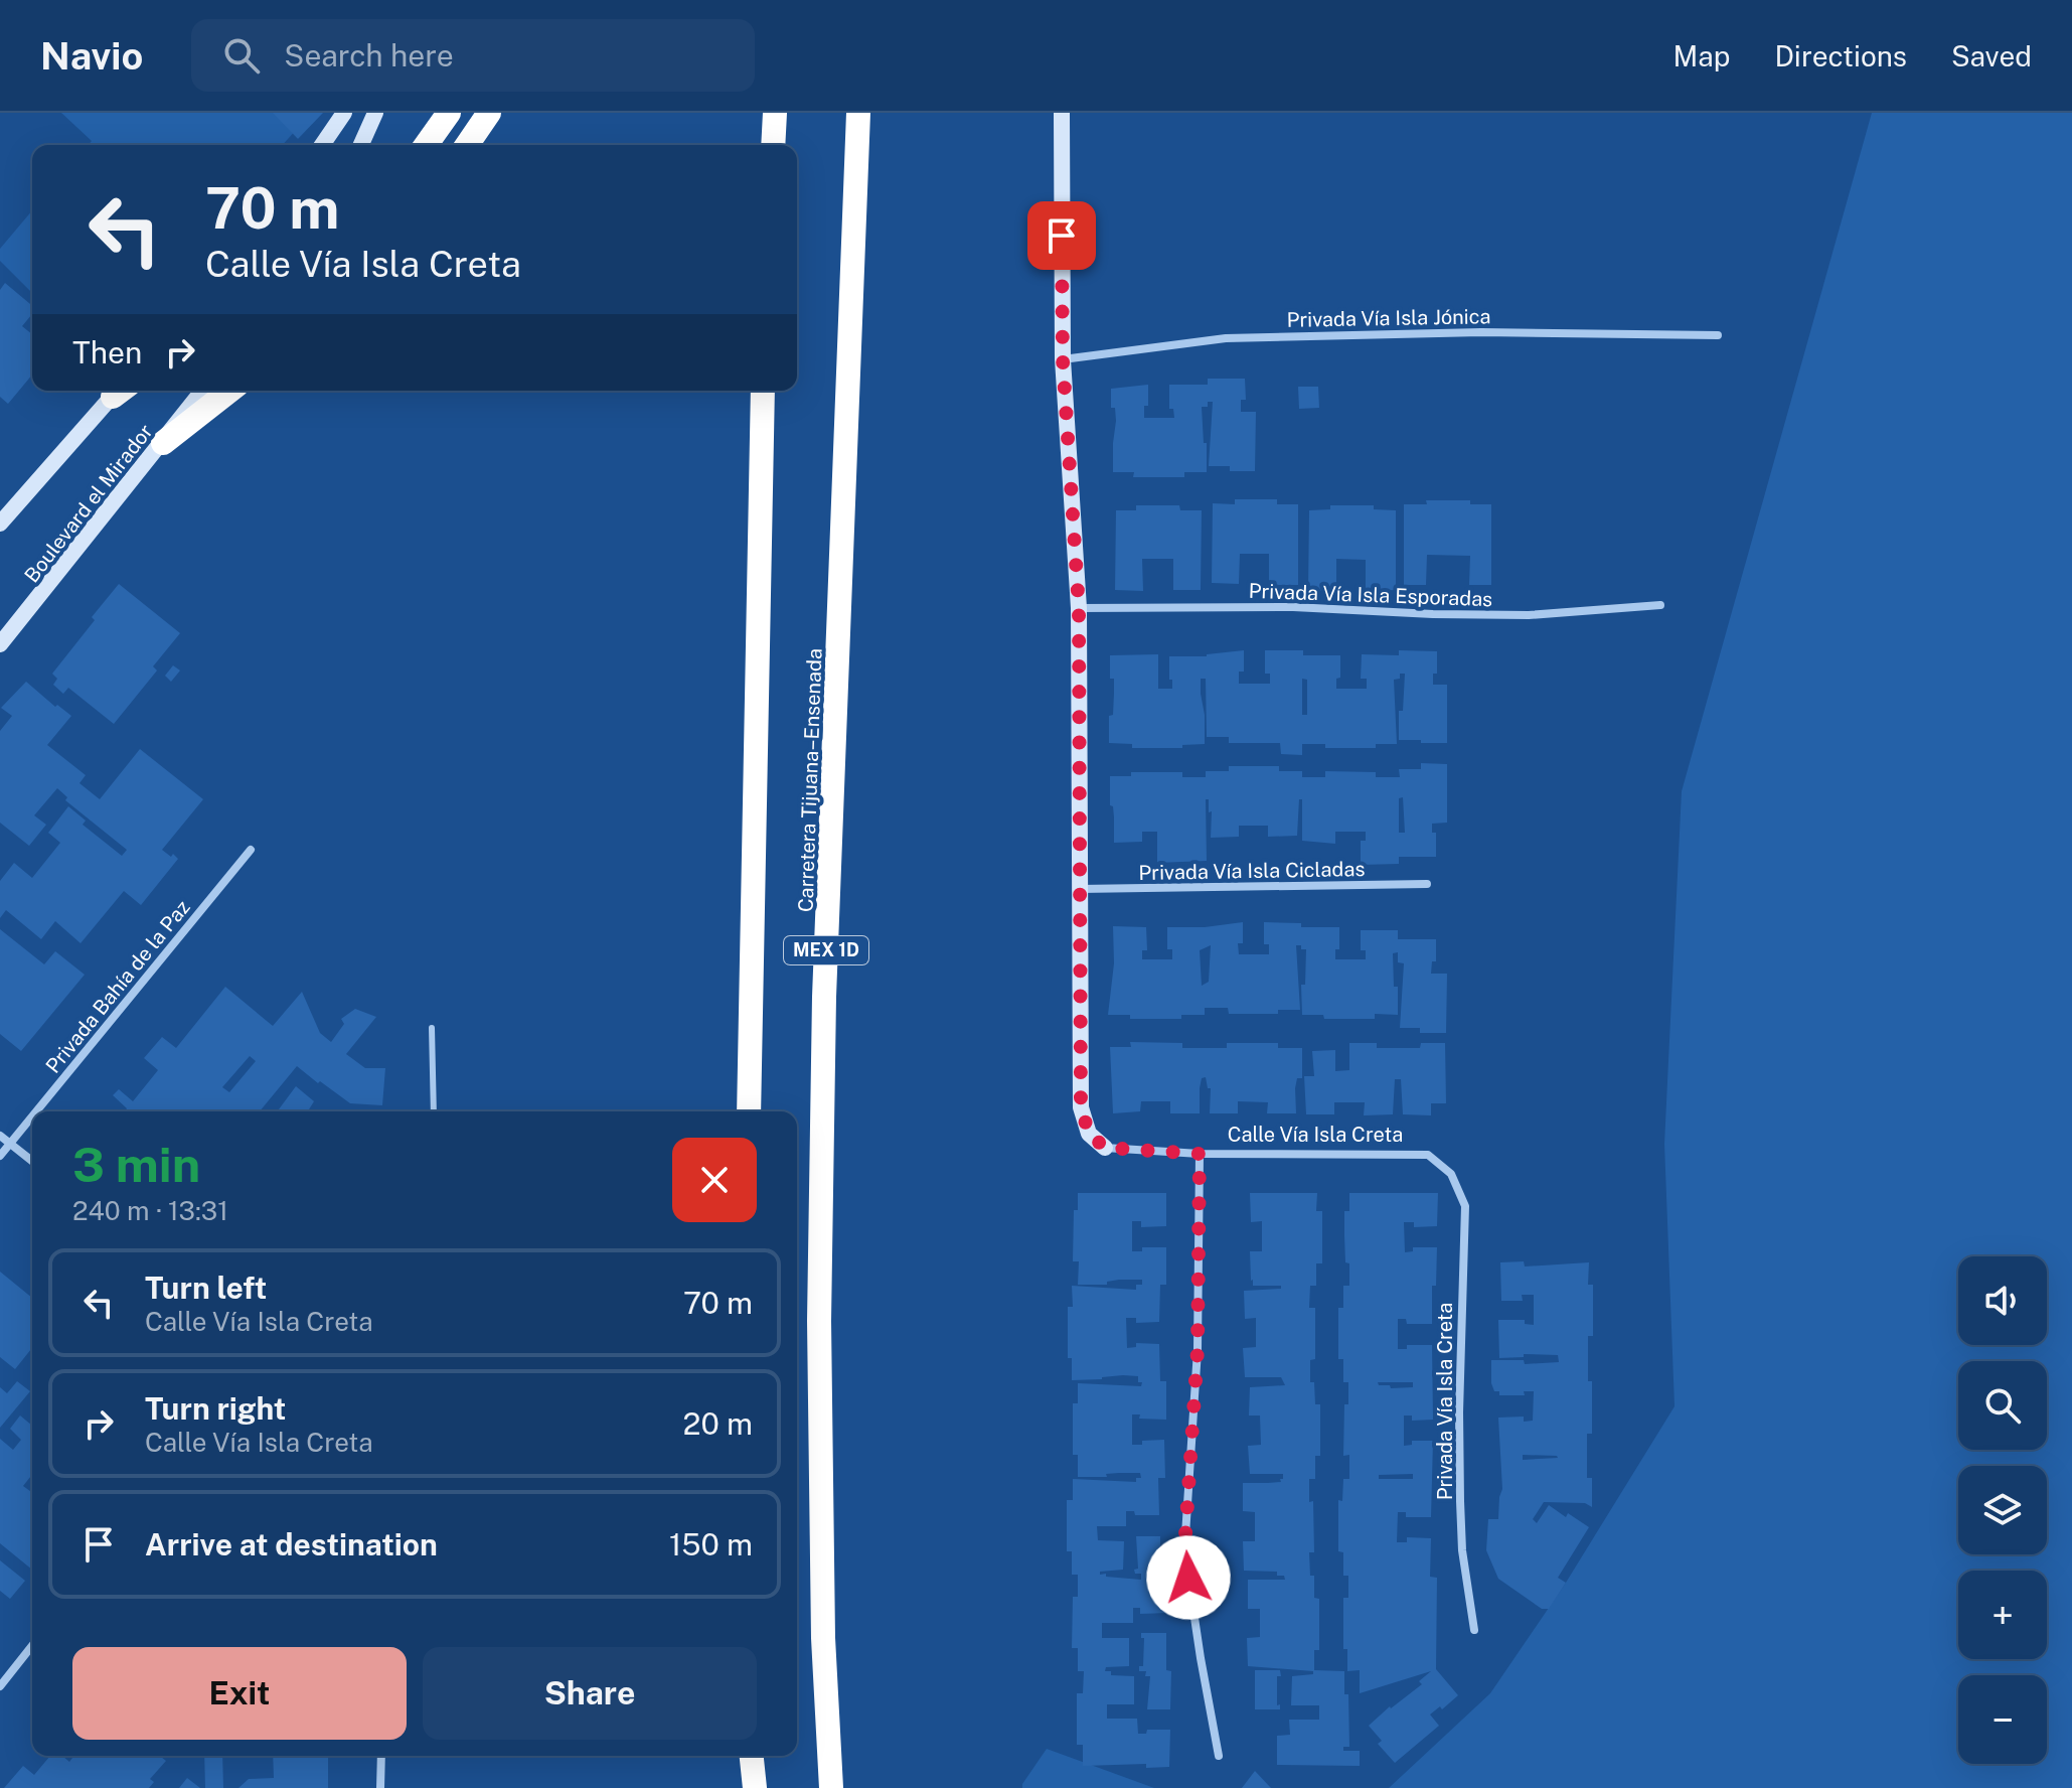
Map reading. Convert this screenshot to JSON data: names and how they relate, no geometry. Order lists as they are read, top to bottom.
{
  "streets": {
    "highway": ["Carretera Tijuana–Ensenada", "MEX 1D"],
    "street": [
      "Privada Vía Isla Jónica",
      "Boulevard el Mirador",
      "Privada Vía Isla Esporadas",
      "Privada Vía Isla Cicladas",
      "Privada Bahía de la Paz",
      "Calle Vía Isla Creta",
      "Privada Vía Isla Creta"
    ]
  },
  "crossings": [
    ["Privada Vía Isla Jónica", "Calle Vía Isla Creta"],
    ["Privada Vía Isla Esporadas", "Calle Vía Isla Creta"],
    ["Privada Vía Isla Cicladas", "Calle Vía Isla Creta"],
    ["Calle Vía Isla Creta", "Privada Vía Isla Creta"]
  ],
  "page": {
    "header": "Navio",
    "search": "Search here",
    "nav": ["Map", "Directions", "Saved"],
    "turn": ["70 m", "Calle Vía Isla Creta"],
    "then": "Then",
    "heading": ["3 min", "240 m · 13:31"],
    "list": [
      {
        "name": "Turn left",
        "note": "Calle Vía Isla Creta",
        "value": "70 m"
      },
      {
        "name": "Turn right",
        "note": "Calle Vía Isla Creta",
        "value": "20 m"
      },
      {
        "name": "Arrive at destination",
        "value": "150 m"
      }
    ],
    "map_buttons": ["+", "−"],
    "buttons": ["Exit", "Share"]
  }
}
